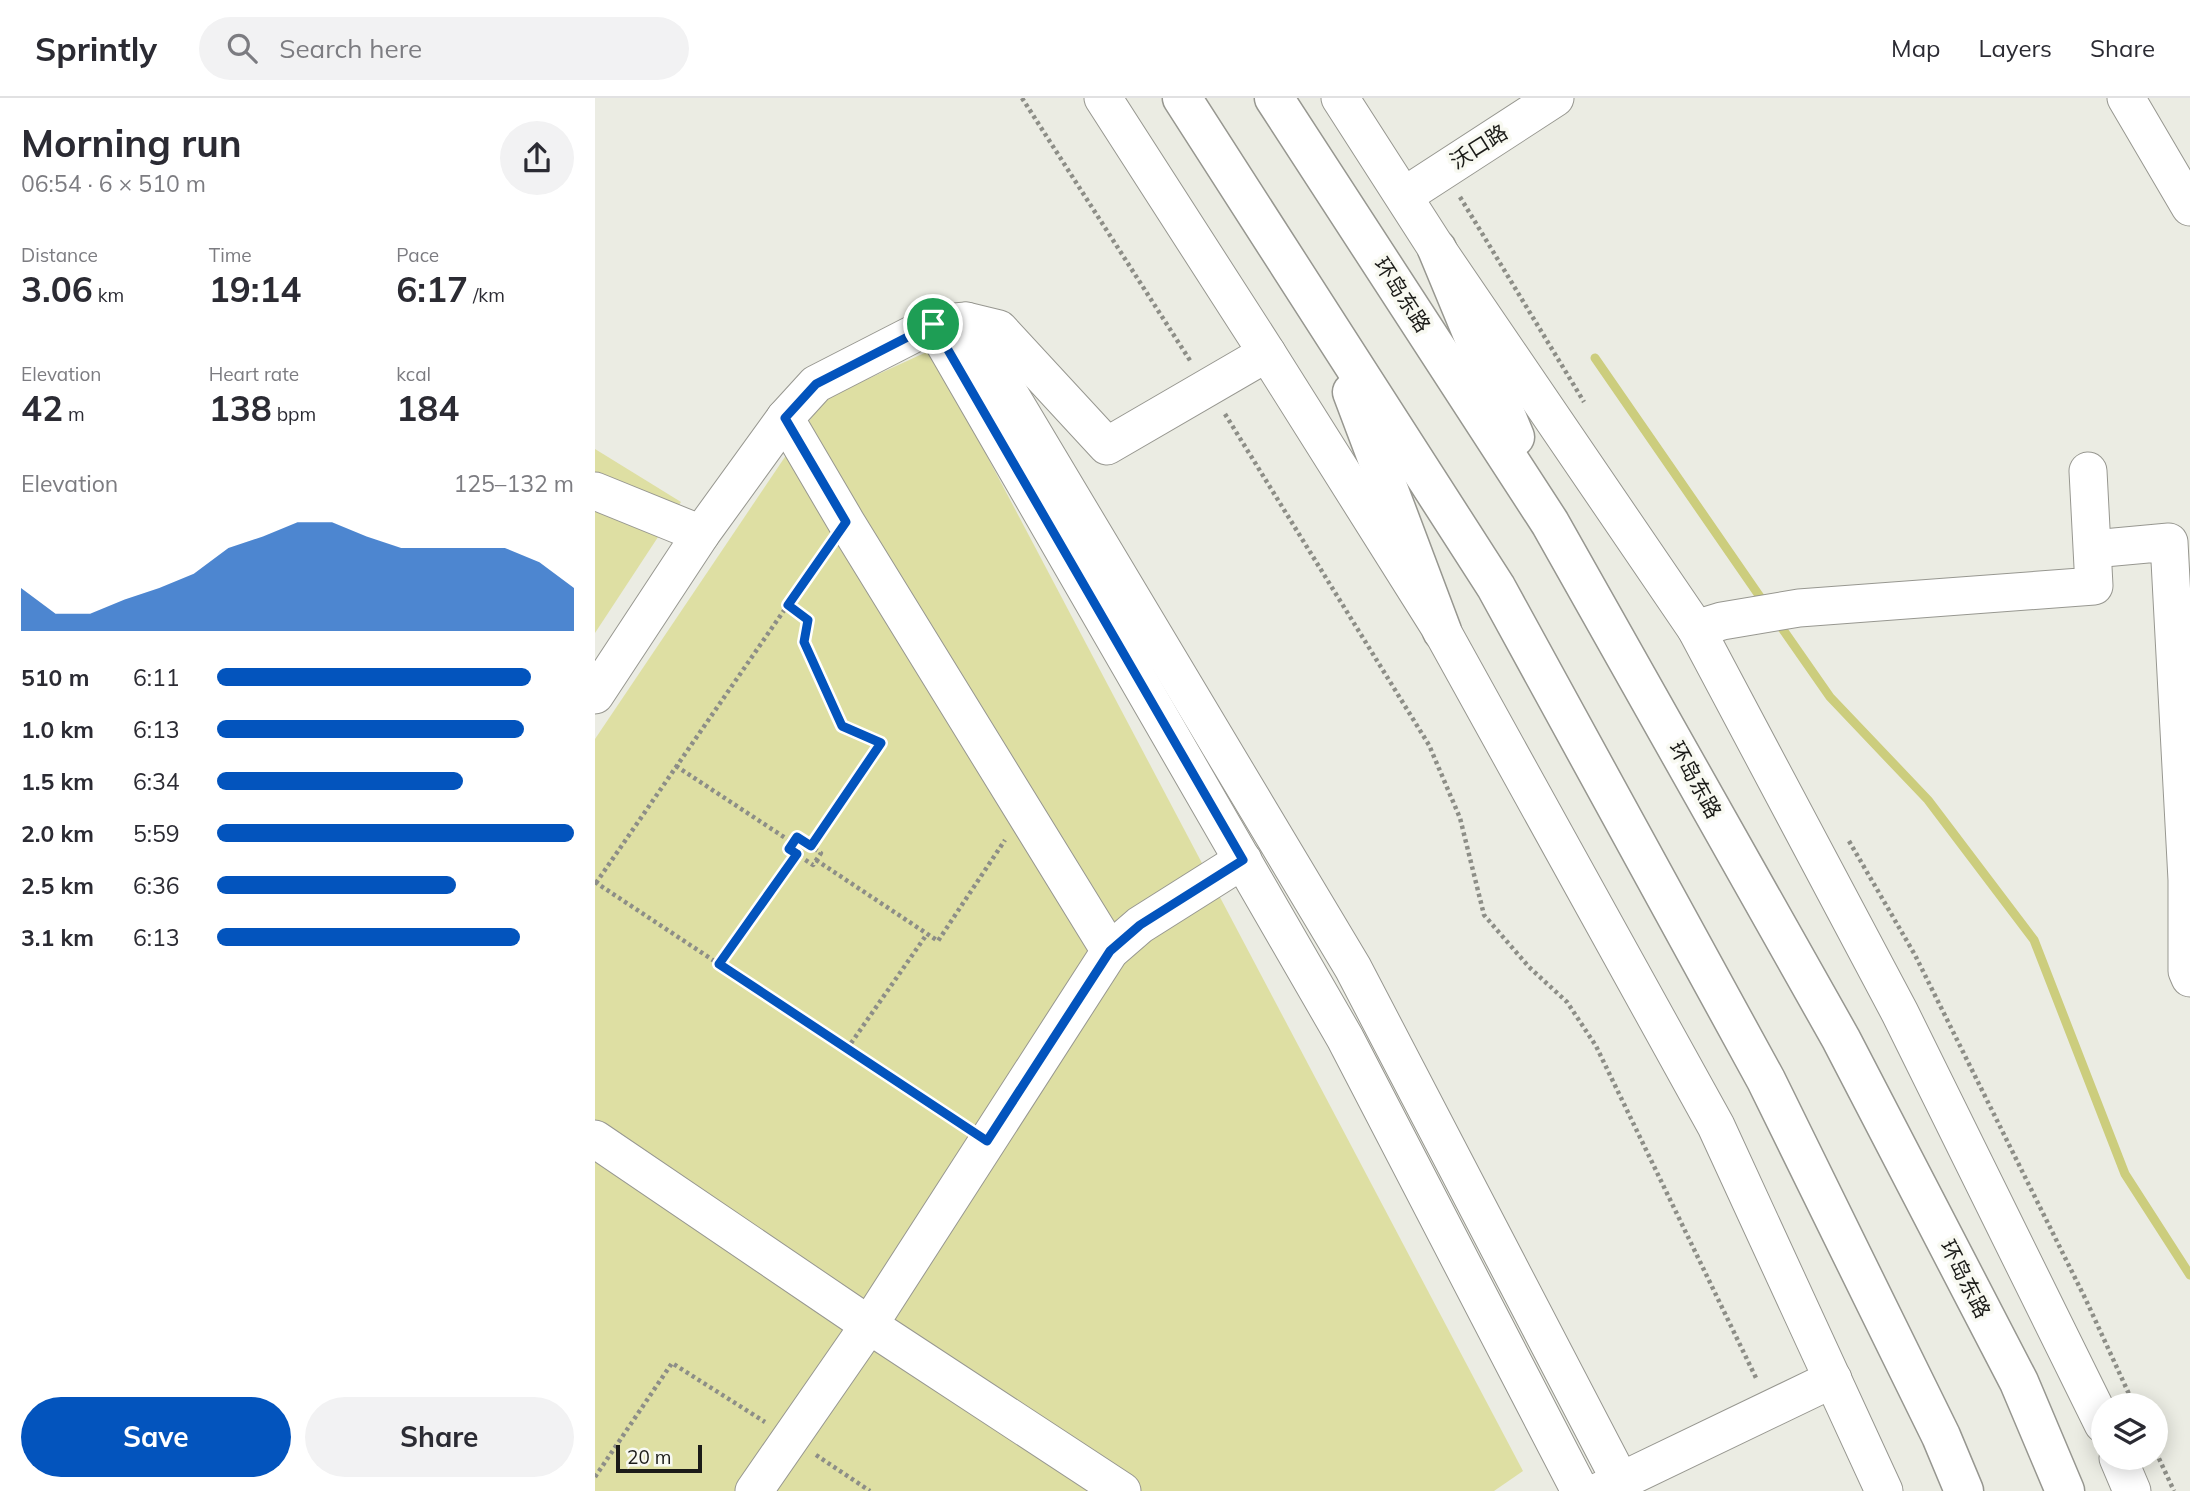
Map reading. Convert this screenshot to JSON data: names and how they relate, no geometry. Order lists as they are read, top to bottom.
{
  "streets": {
    "main road": ["环岛东路"],
    "street": ["沃口路"]
  },
  "scale_bar": "20 m",
  "page": {
    "header": "Sprintly",
    "search": "Search here",
    "nav": ["Map", "Layers", "Share"],
    "heading": ["Morning run", "06:54 · 6 × 510 m"],
    "stats": [
      ["Distance", "3.06 km"],
      ["Time", "19:14"],
      ["Pace", "6:17 /km"],
      ["Elevation", "42 m"],
      ["Heart rate", "138 bpm"],
      ["kcal", "184"]
    ],
    "chart": ["Elevation", "125–132 m"],
    "list": [
      {
        "name": "510 m",
        "note": "6:11"
      },
      {
        "name": "1.0 km",
        "note": "6:13"
      },
      {
        "name": "1.5 km",
        "note": "6:34"
      },
      {
        "name": "2.0 km",
        "note": "5:59"
      },
      {
        "name": "2.5 km",
        "note": "6:36"
      },
      {
        "name": "3.1 km",
        "note": "6:13"
      }
    ],
    "buttons": ["Save", "Share"],
    "scale": "20 m"
  }
}
